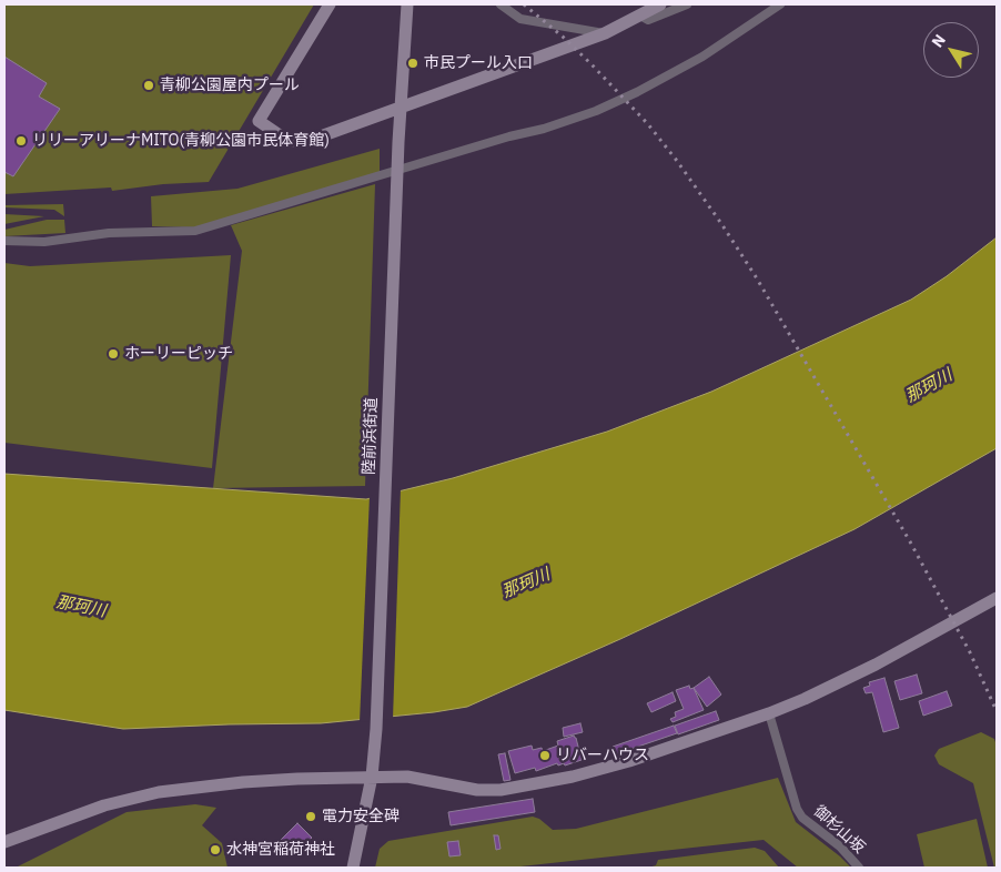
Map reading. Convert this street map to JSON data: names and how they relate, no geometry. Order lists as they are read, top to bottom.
{
  "streets": {
    "street": ["陸前浜街道", "御杉山坂"]
  },
  "water": ["那珂川"],
  "places": [
    "市民プール入口",
    "青柳公園屋内プール",
    "リリーアリーナMITO(青柳公園市民体育館)",
    "ホーリーピッチ",
    "リバーハウス",
    "電力安全碑",
    "水神宮稲荷神社"
  ],
  "north": "top left"
}
